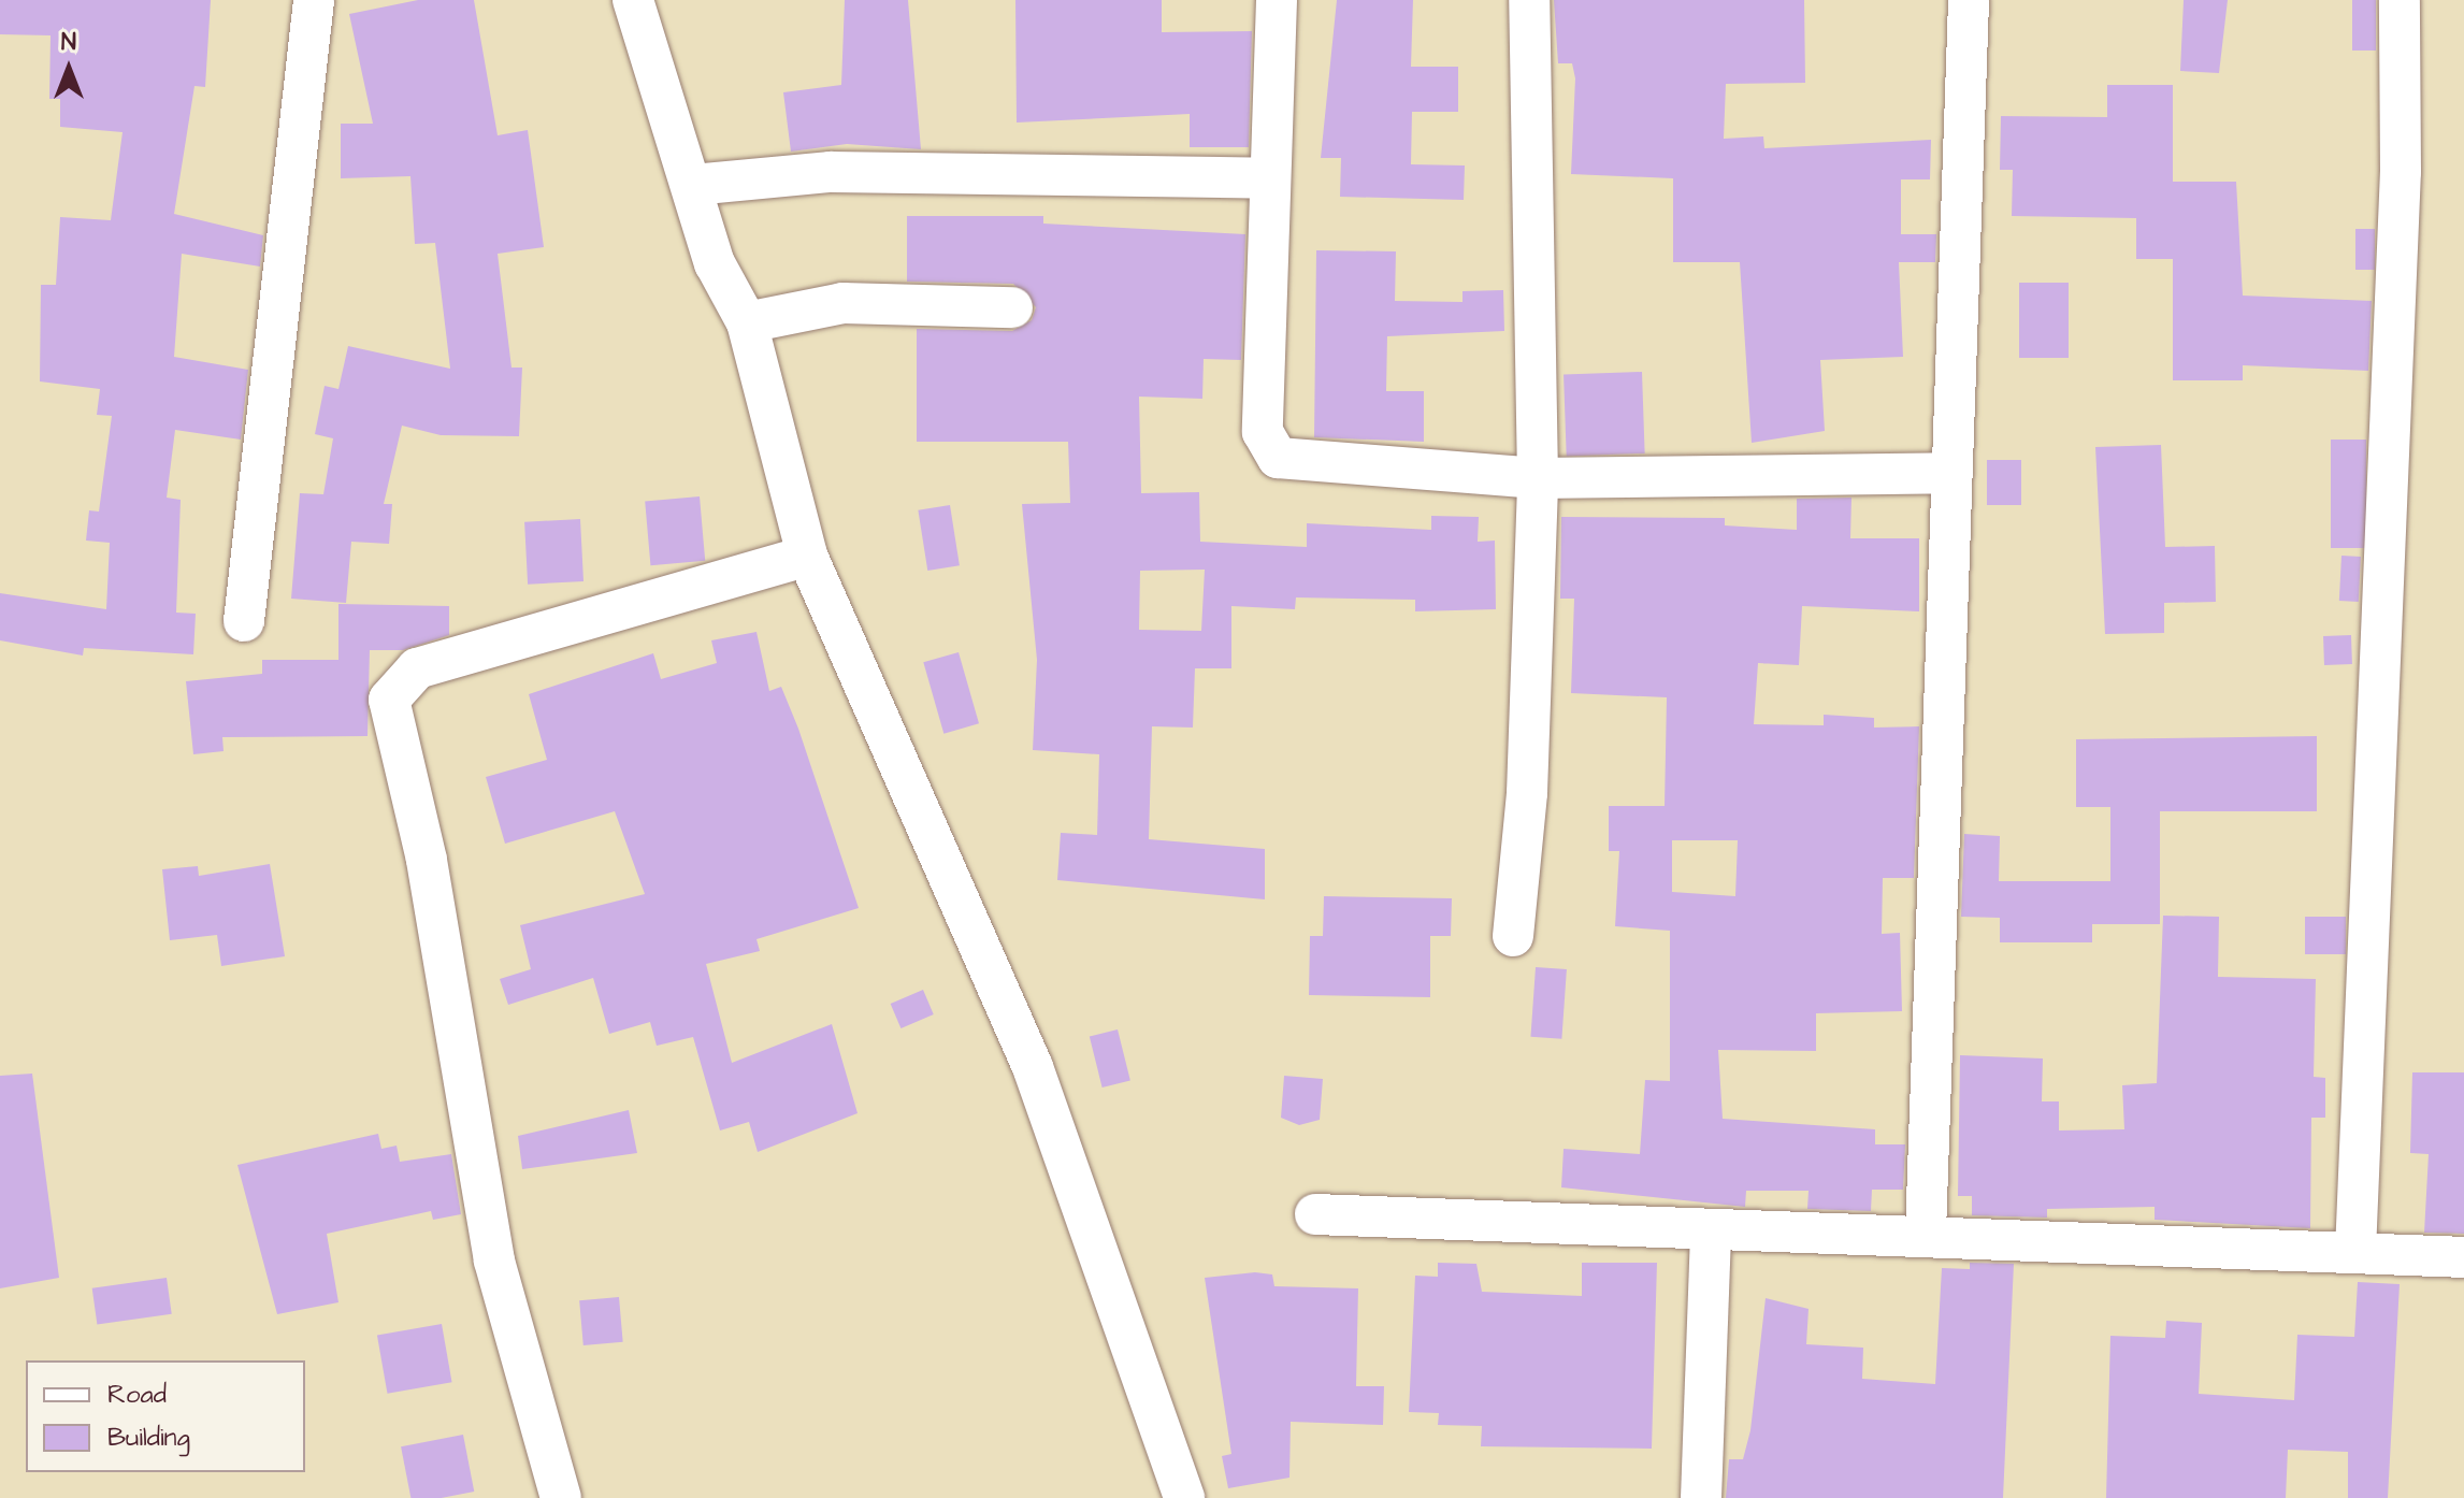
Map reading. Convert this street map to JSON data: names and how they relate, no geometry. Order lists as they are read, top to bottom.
{
  "legend": ["Road", "Building"],
  "north": "top"
}
